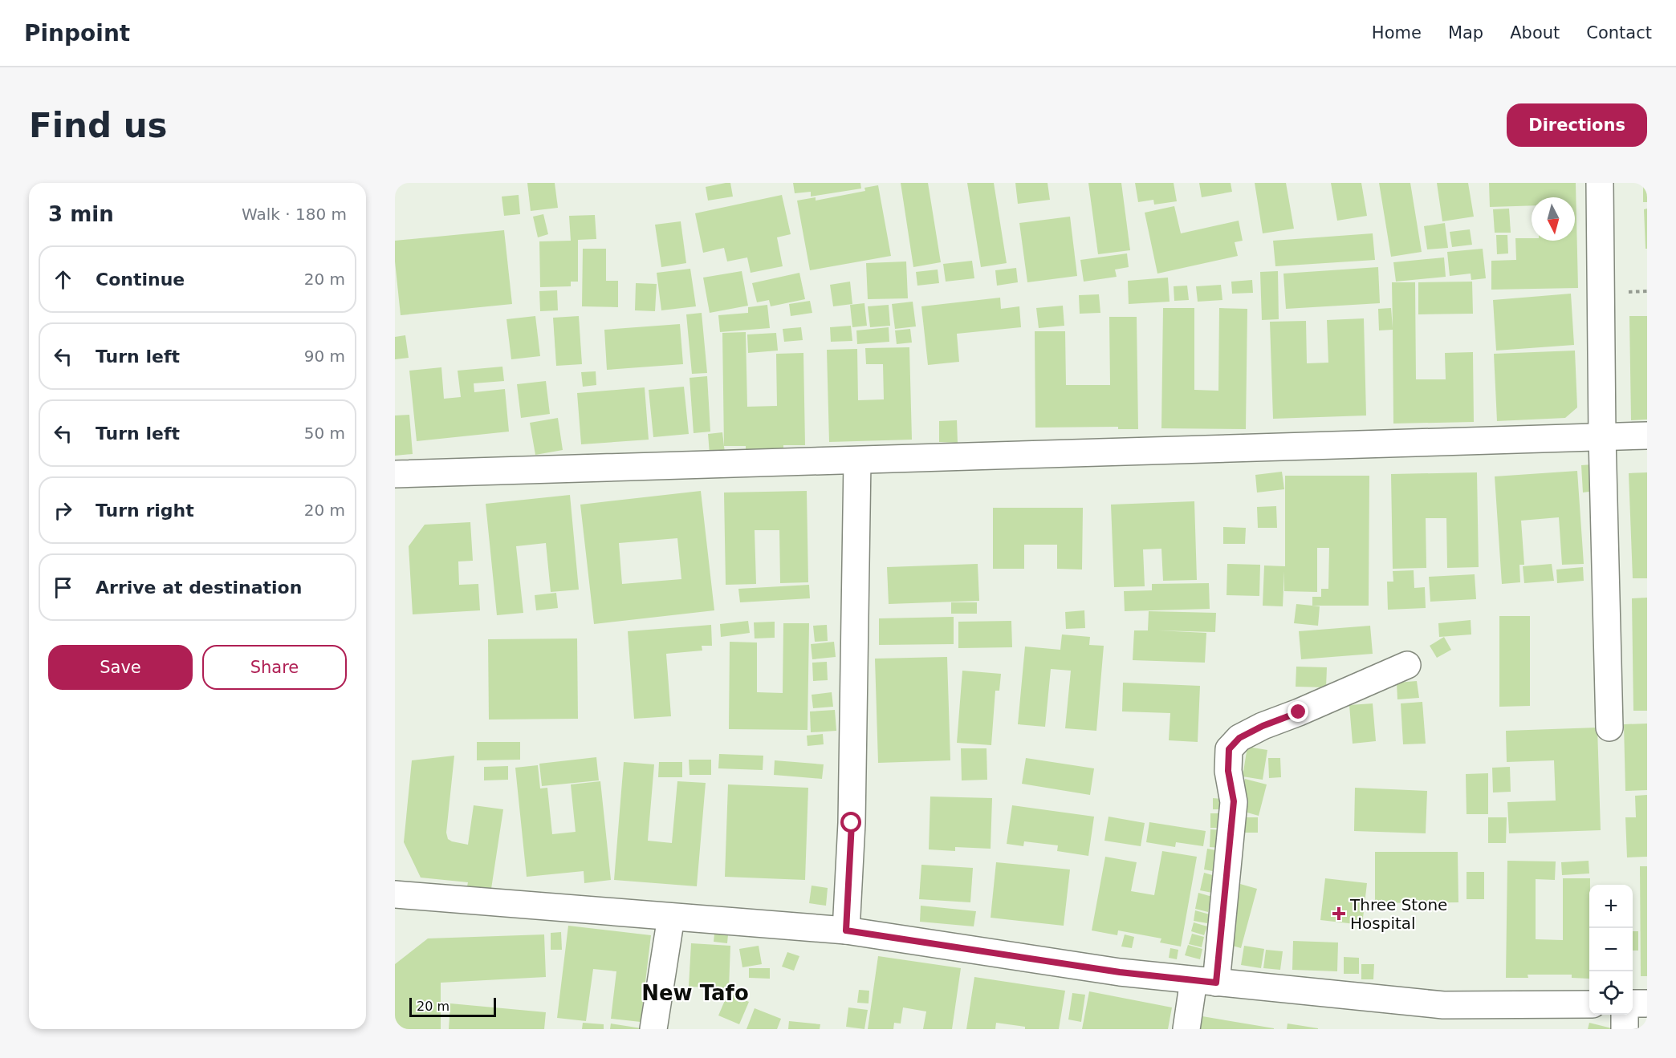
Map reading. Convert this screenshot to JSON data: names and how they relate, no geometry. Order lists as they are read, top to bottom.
{
  "districts": ["New Tafo"],
  "places": {
    "health": ["Three Stone Hospital"]
  },
  "scale_bar": "20 m",
  "north": "bottom",
  "page": {
    "header": "Pinpoint",
    "nav": [
      "Home",
      "Map",
      "About",
      "Contact"
    ],
    "buttons": [
      "Directions",
      ["Save", "Share"]
    ],
    "title": "Find us",
    "heading": ["3 min", "Walk · 180 m"],
    "list": [
      ["Continue", "20 m"],
      ["Turn left", "90 m"],
      ["Turn left", "50 m"],
      ["Turn right", "20 m"],
      "Arrive at destination"
    ],
    "map_buttons": ["+", "−"],
    "scale": "20 m"
  }
}
